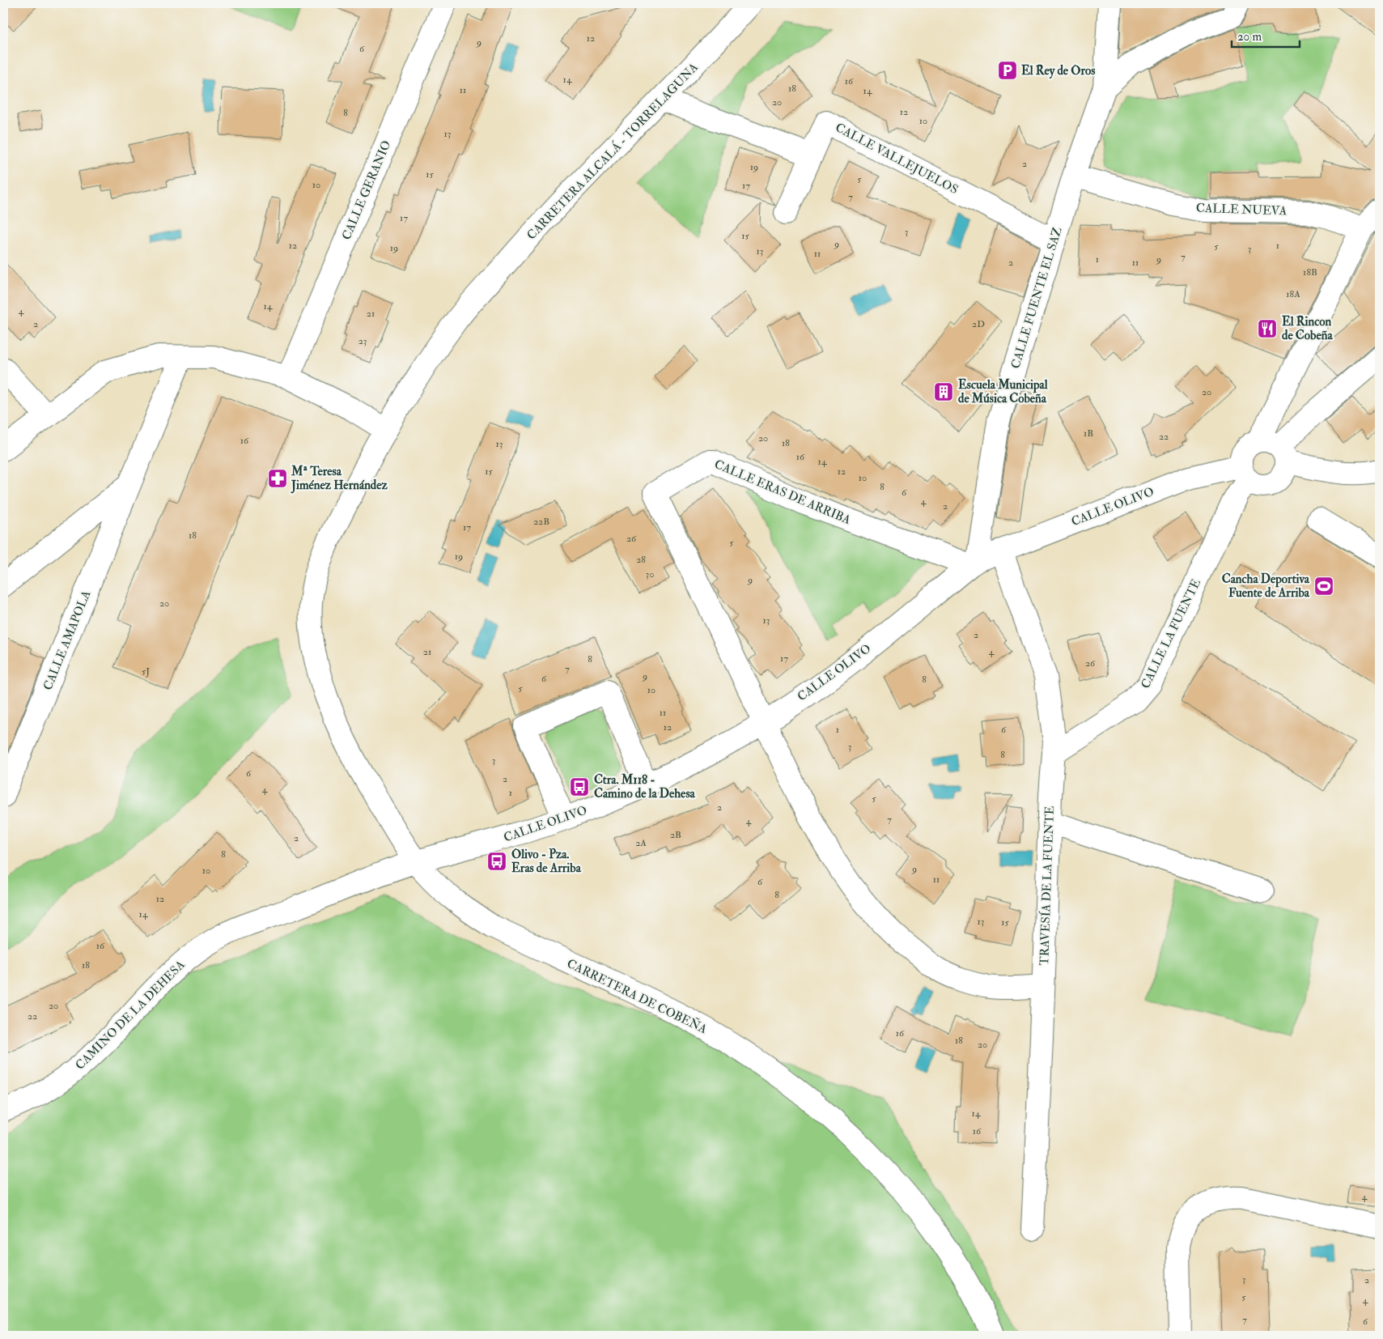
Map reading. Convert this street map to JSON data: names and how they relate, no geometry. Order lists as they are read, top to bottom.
{
  "streets": {
    "street": [
      "CARRETERA ALCALÁ - TORRELAGUNA",
      "CALLE VALLEJUELOS",
      "CALLE GERANIO",
      "CALLE NUEVA",
      "CALLE FUENTE EL SAZ",
      "CALLE ERAS DE ARRIBA",
      "CALLE OLIVO",
      "CALLE LA FUENTE",
      "CALLE AMAPOLA",
      "TRAVESÍA DE LA FUENTE",
      "CARRETERA DE COBEÑA",
      "CAMINO DE LA DEHESA"
    ]
  },
  "crossings": [
    ["CARRETERA ALCALÁ - TORRELAGUNA", "CALLE OLIVO"],
    ["CARRETERA ALCALÁ - TORRELAGUNA", "CARRETERA DE COBEÑA"],
    ["CARRETERA ALCALÁ - TORRELAGUNA", "CAMINO DE LA DEHESA"],
    ["CALLE VALLEJUELOS", "CALLE FUENTE EL SAZ"],
    ["CALLE NUEVA", "CALLE FUENTE EL SAZ"],
    ["CALLE FUENTE EL SAZ", "CALLE ERAS DE ARRIBA"],
    ["CALLE FUENTE EL SAZ", "CALLE OLIVO"],
    ["CALLE ERAS DE ARRIBA", "CALLE OLIVO"],
    ["CALLE OLIVO", "CALLE LA FUENTE"],
    ["CALLE OLIVO", "TRAVESÍA DE LA FUENTE"],
    ["CALLE OLIVO", "CARRETERA DE COBEÑA"],
    ["CALLE OLIVO", "CAMINO DE LA DEHESA"],
    ["CALLE LA FUENTE", "TRAVESÍA DE LA FUENTE"],
    ["CARRETERA DE COBEÑA", "CAMINO DE LA DEHESA"]
  ],
  "places": {
    "parking": ["El Rey de Oros"],
    "restaurant": ["El Rincon de Cobeña"],
    "building": ["Escuela Municipal de Música Cobeña"],
    "pharmacy": ["Mª Teresa Jiménez Hernández"],
    "sports": ["Cancha Deportiva Fuente de Arriba"],
    "bus stop": ["Ctra. M118 - Camino de la Dehesa", "Olivo - Pza. Eras de Arriba"]
  },
  "house_numbers": [
    "12",
    "9",
    "6",
    "14",
    "16",
    "18",
    "11",
    "14",
    "20",
    "12",
    "8",
    "10",
    "13",
    "2",
    "19",
    "15",
    "5",
    "10",
    "17",
    "7",
    "17",
    "3",
    "15",
    "9",
    "12",
    "1",
    "5",
    "19",
    "3",
    "13",
    "11",
    "7",
    "1",
    "9",
    "2",
    "11",
    "18B",
    "18A",
    "14",
    "4",
    "21",
    "2",
    "2D",
    "23",
    "20",
    "1B",
    "22",
    "20",
    "16",
    "18",
    "13",
    "16",
    "14",
    "15",
    "12",
    "10",
    "8",
    "6",
    "4",
    "2",
    "22B",
    "17",
    "18",
    "26",
    "5",
    "19",
    "28",
    "30",
    "9",
    "20",
    "13",
    "2",
    "21",
    "4",
    "17",
    "8",
    "26",
    "7",
    "5J",
    "9",
    "6",
    "8",
    "5",
    "10",
    "11",
    "12",
    "1",
    "6",
    "3",
    "8",
    "3",
    "6",
    "2",
    "4",
    "1",
    "5",
    "2",
    "7",
    "4",
    "2B",
    "2",
    "2A",
    "8",
    "9",
    "10",
    "11",
    "6",
    "8",
    "12",
    "14",
    "13",
    "15",
    "16",
    "18",
    "20",
    "22",
    "16",
    "18",
    "20",
    "14",
    "16",
    "4",
    "3",
    "2",
    "5",
    "4",
    "7",
    "6"
  ],
  "scale_bar": "20 m"
}
